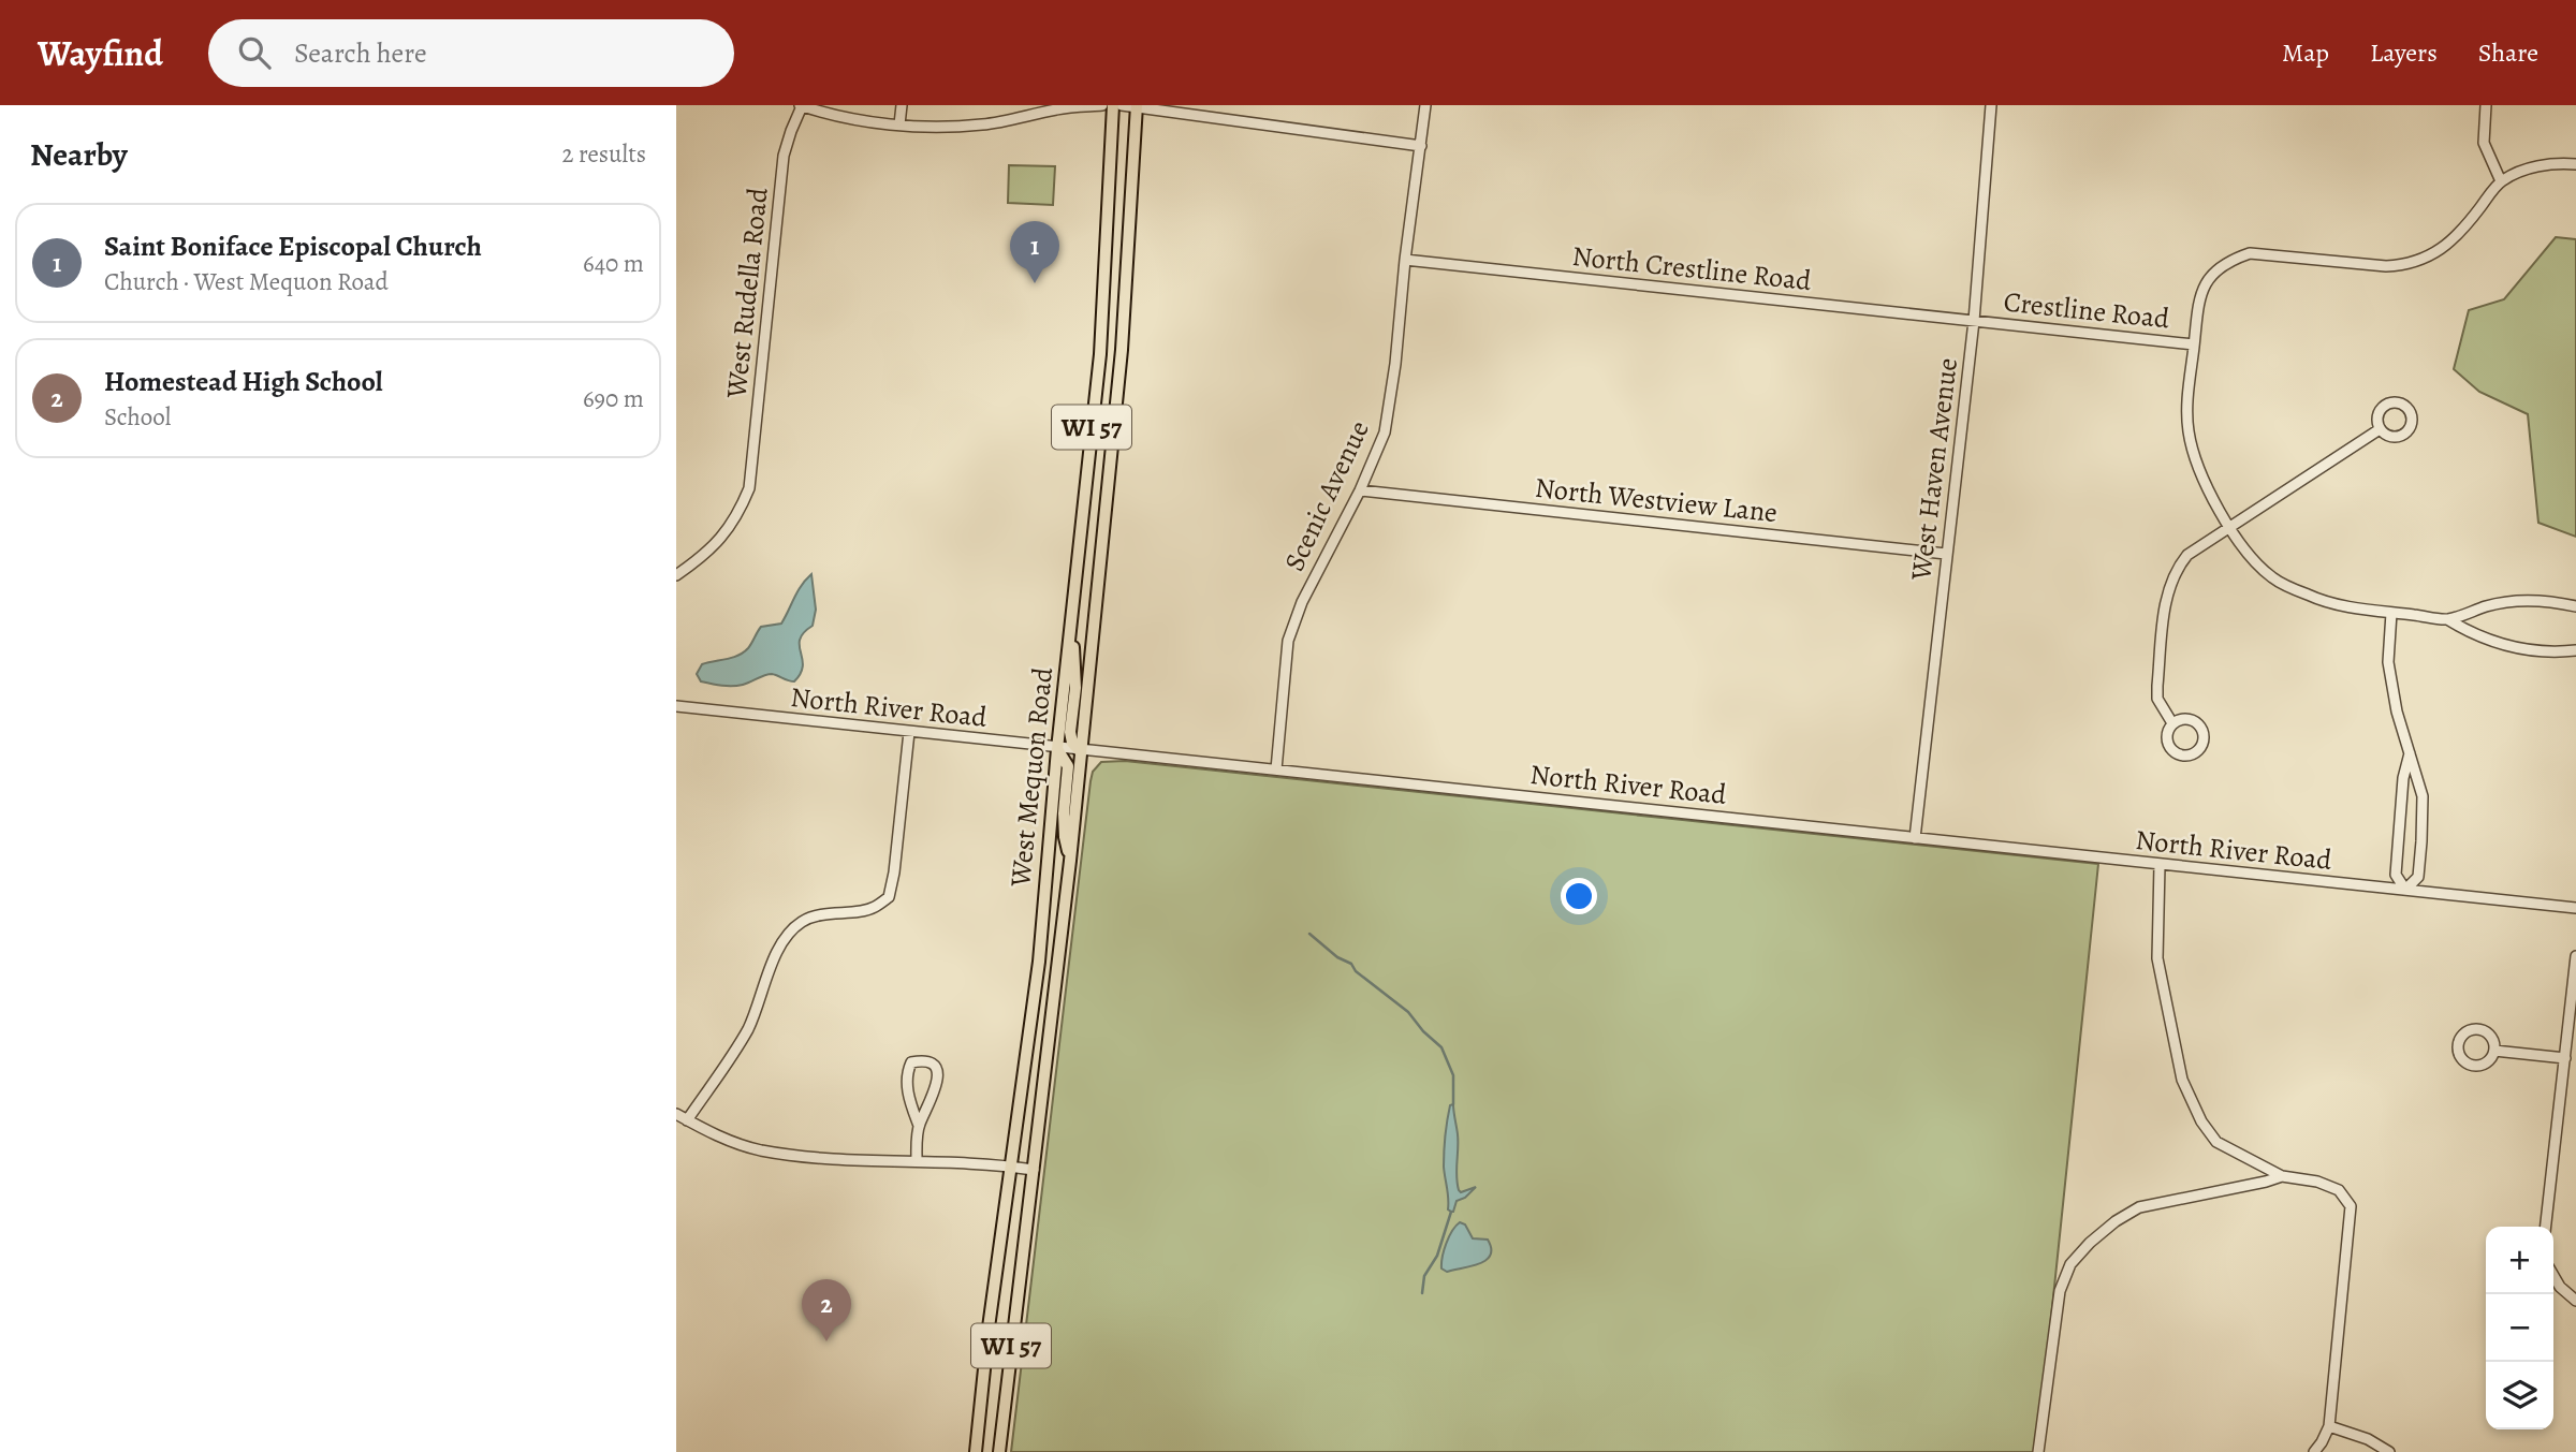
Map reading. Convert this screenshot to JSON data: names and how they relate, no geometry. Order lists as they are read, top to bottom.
{
  "streets": {
    "main road": ["WI 57", "West Mequon Road"],
    "street": [
      "North Crestline Road",
      "West Rudella Road",
      "Crestline Road",
      "West Haven Avenue",
      "Scenic Avenue",
      "North Westview Lane",
      "North River Road"
    ]
  },
  "crossings": [
    ["North Crestline Road", "Crestline Road"],
    ["North Crestline Road", "West Haven Avenue"],
    ["North Crestline Road", "Scenic Avenue"],
    ["Crestline Road", "West Haven Avenue"],
    ["West Haven Avenue", "North Westview Lane"],
    ["West Haven Avenue", "North River Road"],
    ["Scenic Avenue", "North Westview Lane"],
    ["Scenic Avenue", "North River Road"],
    ["North River Road", "West Mequon Road"]
  ],
  "page": {
    "header": "Wayfind",
    "search": "Search here",
    "nav": ["Map", "Layers", "Share"],
    "heading": ["Nearby", "2 results"],
    "list": [
      {
        "mark": "1",
        "name": "Saint Boniface Episcopal Church",
        "note": "Church · West Mequon Road",
        "value": "640 m"
      },
      {
        "mark": "2",
        "name": "Homestead High School",
        "note": "School",
        "value": "690 m"
      }
    ],
    "pins": ["1", "2"],
    "map_buttons": ["+", "−"]
  }
}
